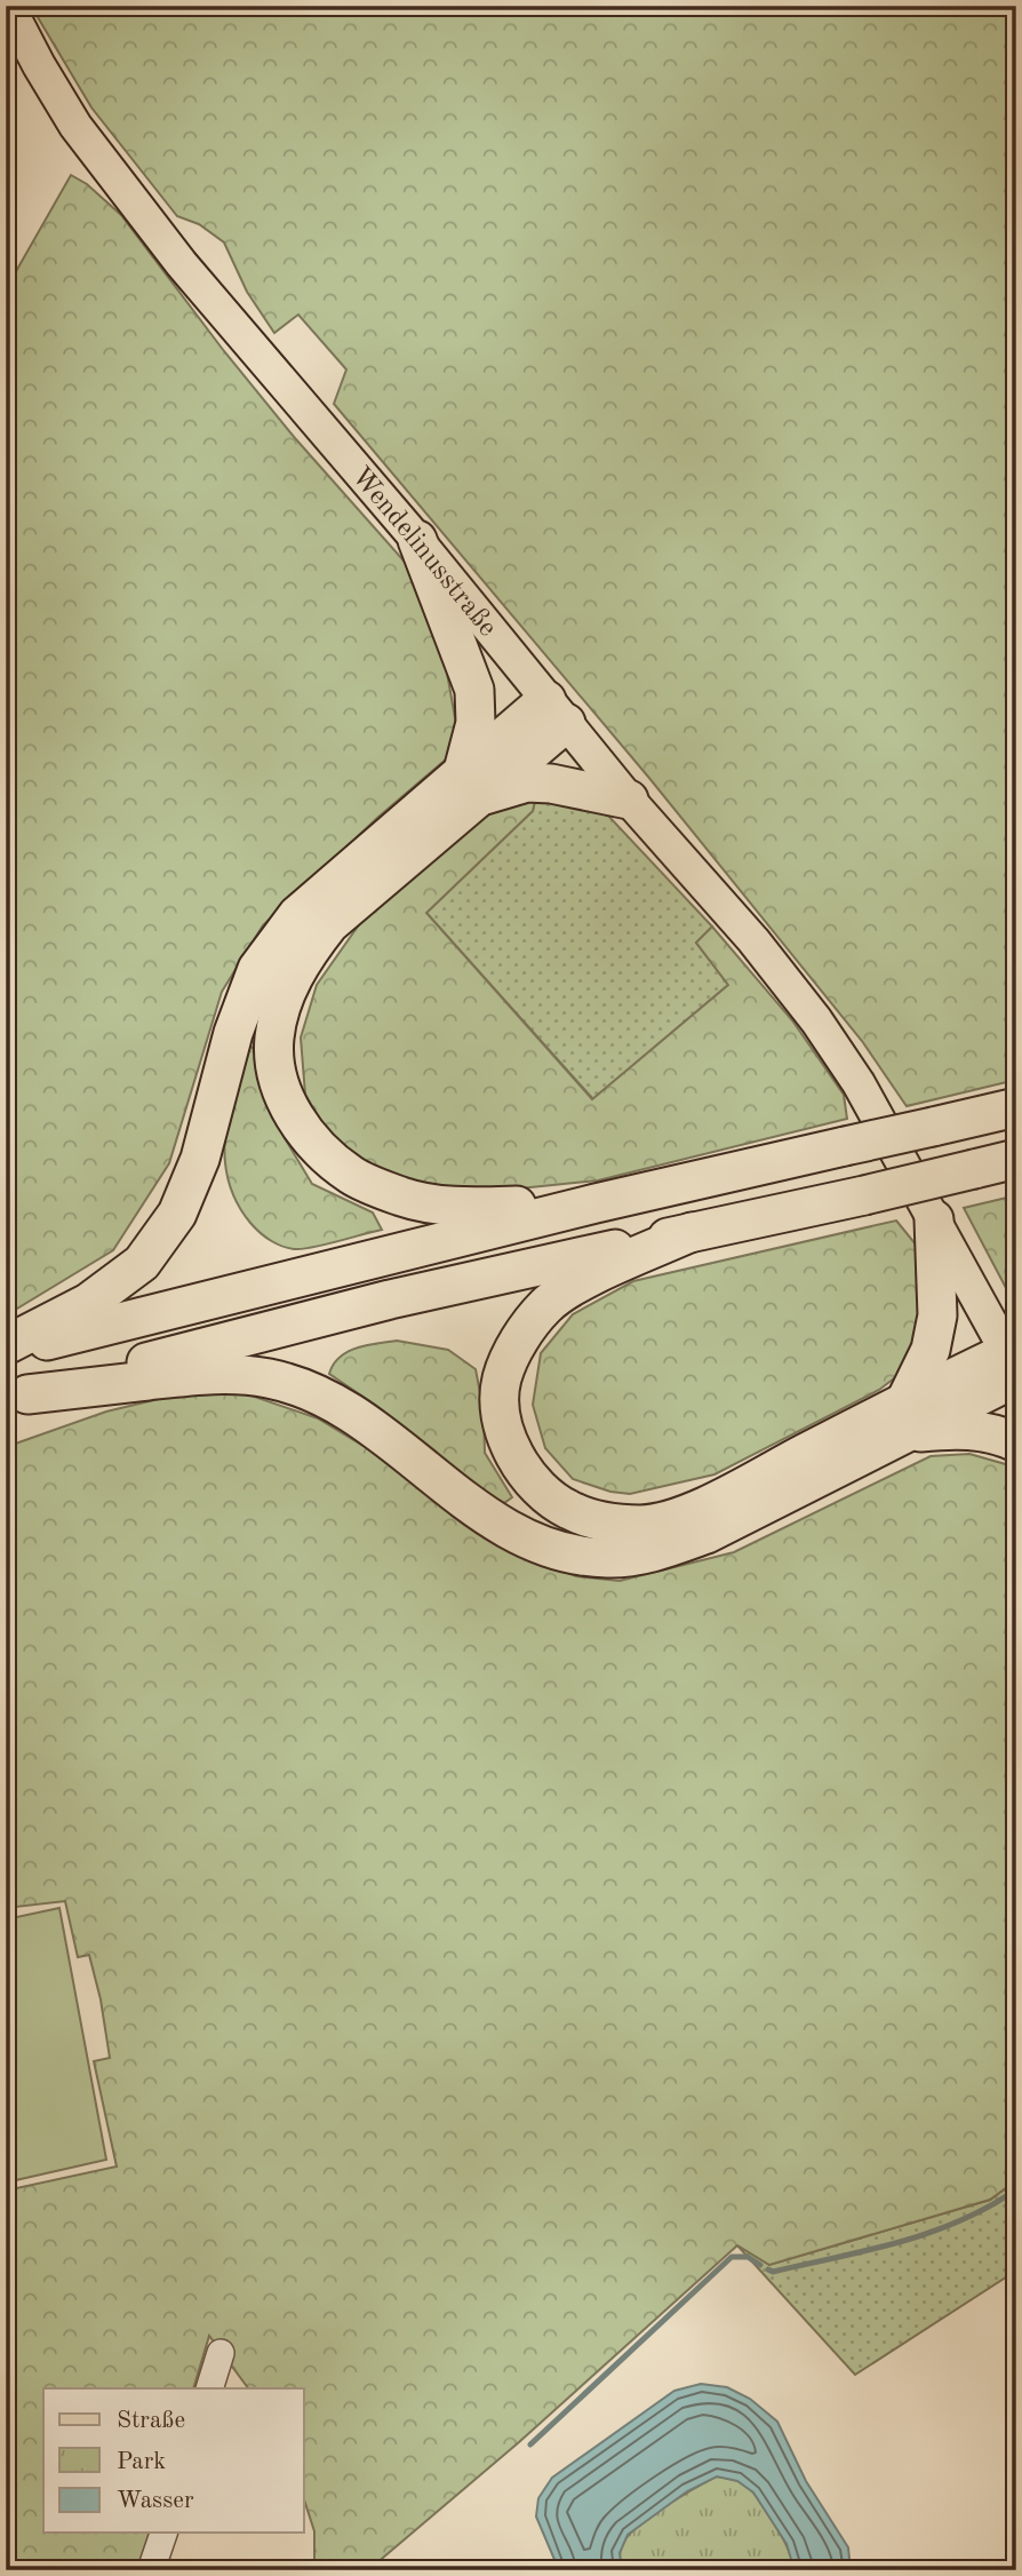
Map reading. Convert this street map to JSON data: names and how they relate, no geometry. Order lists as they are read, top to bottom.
{
  "streets": {
    "main road": ["Wendelinusstraße"]
  },
  "legend": ["Straße", "Park", "Wasser"]
}
